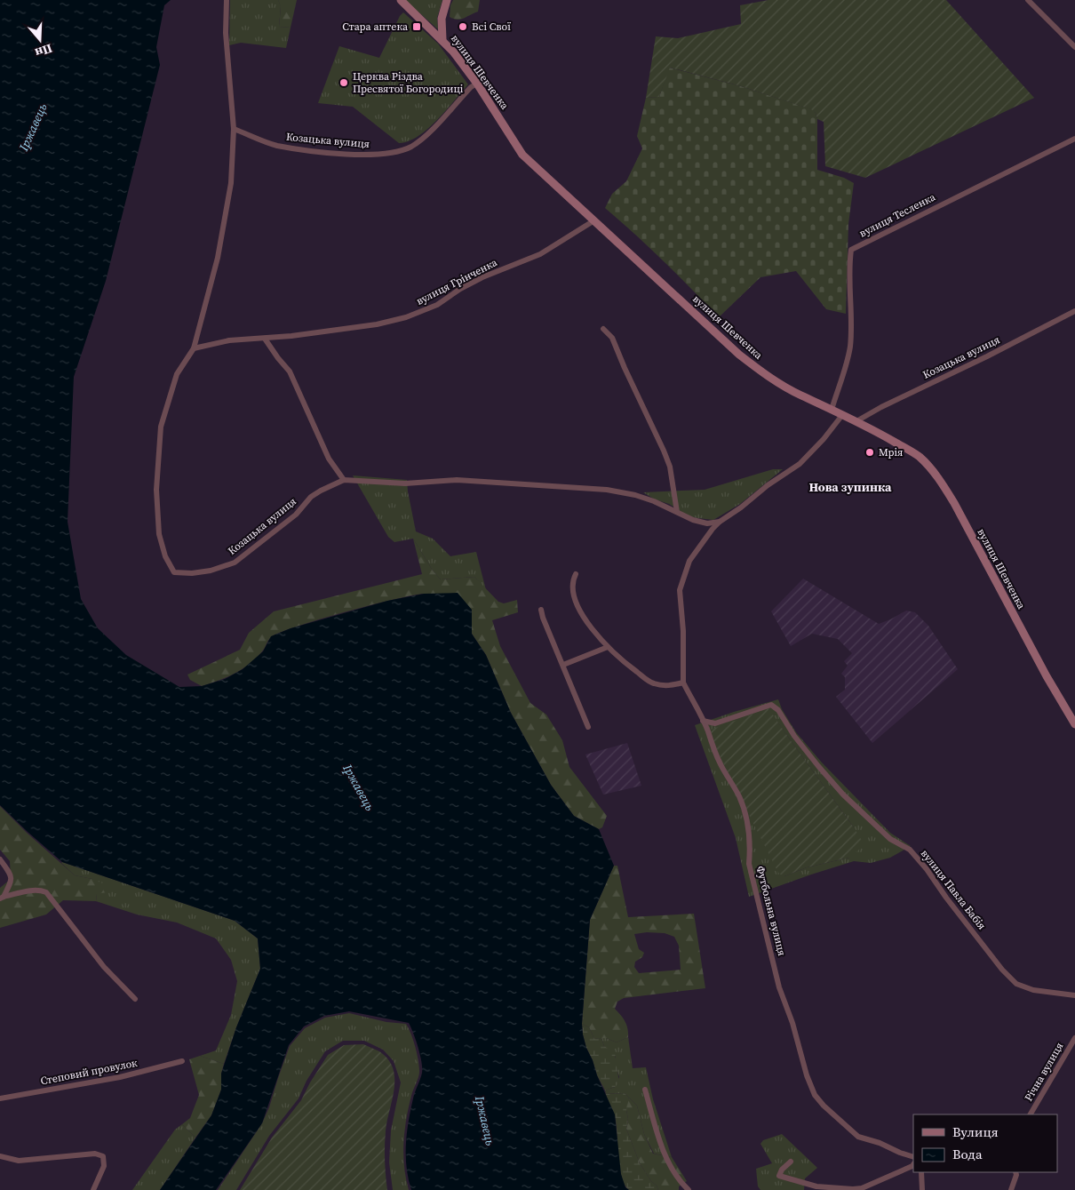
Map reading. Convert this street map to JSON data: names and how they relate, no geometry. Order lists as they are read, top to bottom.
{
  "streets": {
    "street": [
      "вулиця Шевченка",
      "Козацька вулиця",
      "вулиця Тесленка",
      "вулиця Грінченка",
      "вулиця Павла Бабія",
      "Футбольна вулиця",
      "Степовий провулок",
      "Річна вулиця"
    ]
  },
  "crossings": [
    ["вулиця Шевченка", "Козацька вулиця"],
    ["вулиця Шевченка", "вулиця Тесленка"],
    ["вулиця Шевченка", "вулиця Грінченка"],
    ["Козацька вулиця", "вулиця Грінченка"],
    ["вулиця Павла Бабія", "Футбольна вулиця"]
  ],
  "districts": ["Нова зупинка"],
  "water": ["Іржавець"],
  "places": {
    "transit": ["Стара аптека"],
    "other": ["Всі Свої", "Церква Різдва Пресвятої Богородиці", "Мрія"]
  },
  "legend": ["Вулиця", "Вода"],
  "north": "bottom"
}
